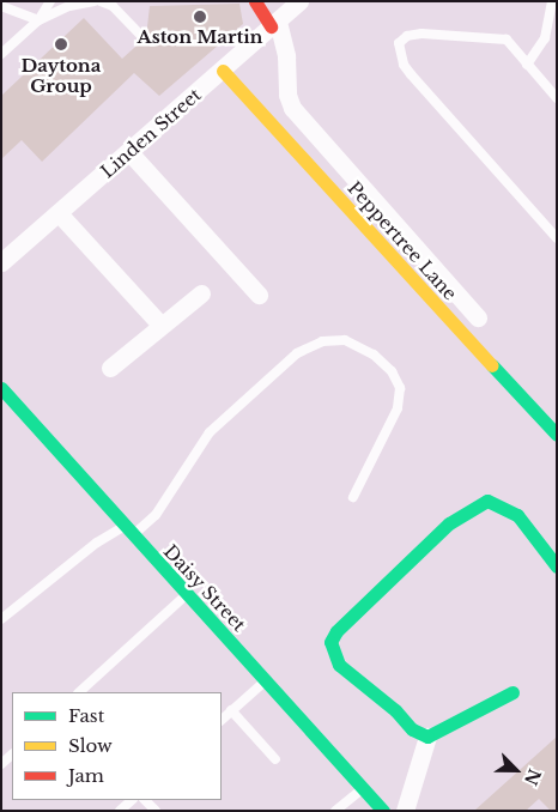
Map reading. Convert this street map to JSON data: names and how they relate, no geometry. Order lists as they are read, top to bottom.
{
  "streets": {
    "street": ["Linden Street", "Peppertree Lane", "Daisy Street"]
  },
  "crossings": [
    ["Linden Street", "Peppertree Lane"]
  ],
  "places": ["Aston Martin", "Daytona Group"],
  "legend": ["Fast", "Slow", "Jam"],
  "north": "bottom right"
}
